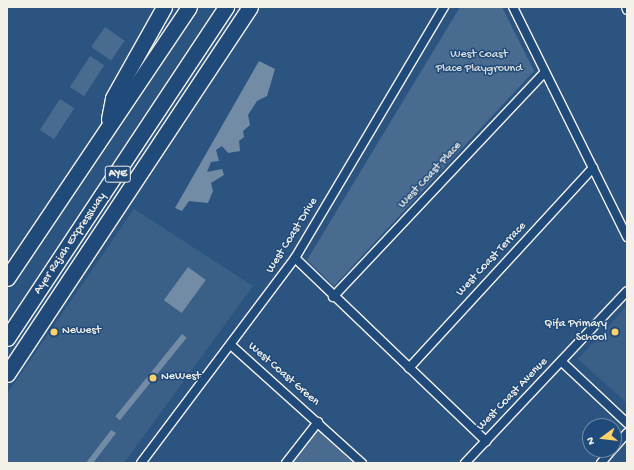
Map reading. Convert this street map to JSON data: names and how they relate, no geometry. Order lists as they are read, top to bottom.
{
  "streets": {
    "highway": ["AYE", "Ayer Rajah Expressway"],
    "street": [
      "West Coast Place",
      "West Coast Drive",
      "West Coast Terrace",
      "West Coast Green",
      "West Coast Avenue"
    ]
  },
  "crossings": [
    ["West Coast Drive", "West Coast Green"]
  ],
  "parks": ["West Coast Place Playground"],
  "places": ["Newest", "Qifa Primary School", "NeWest"],
  "north": "left"
}
